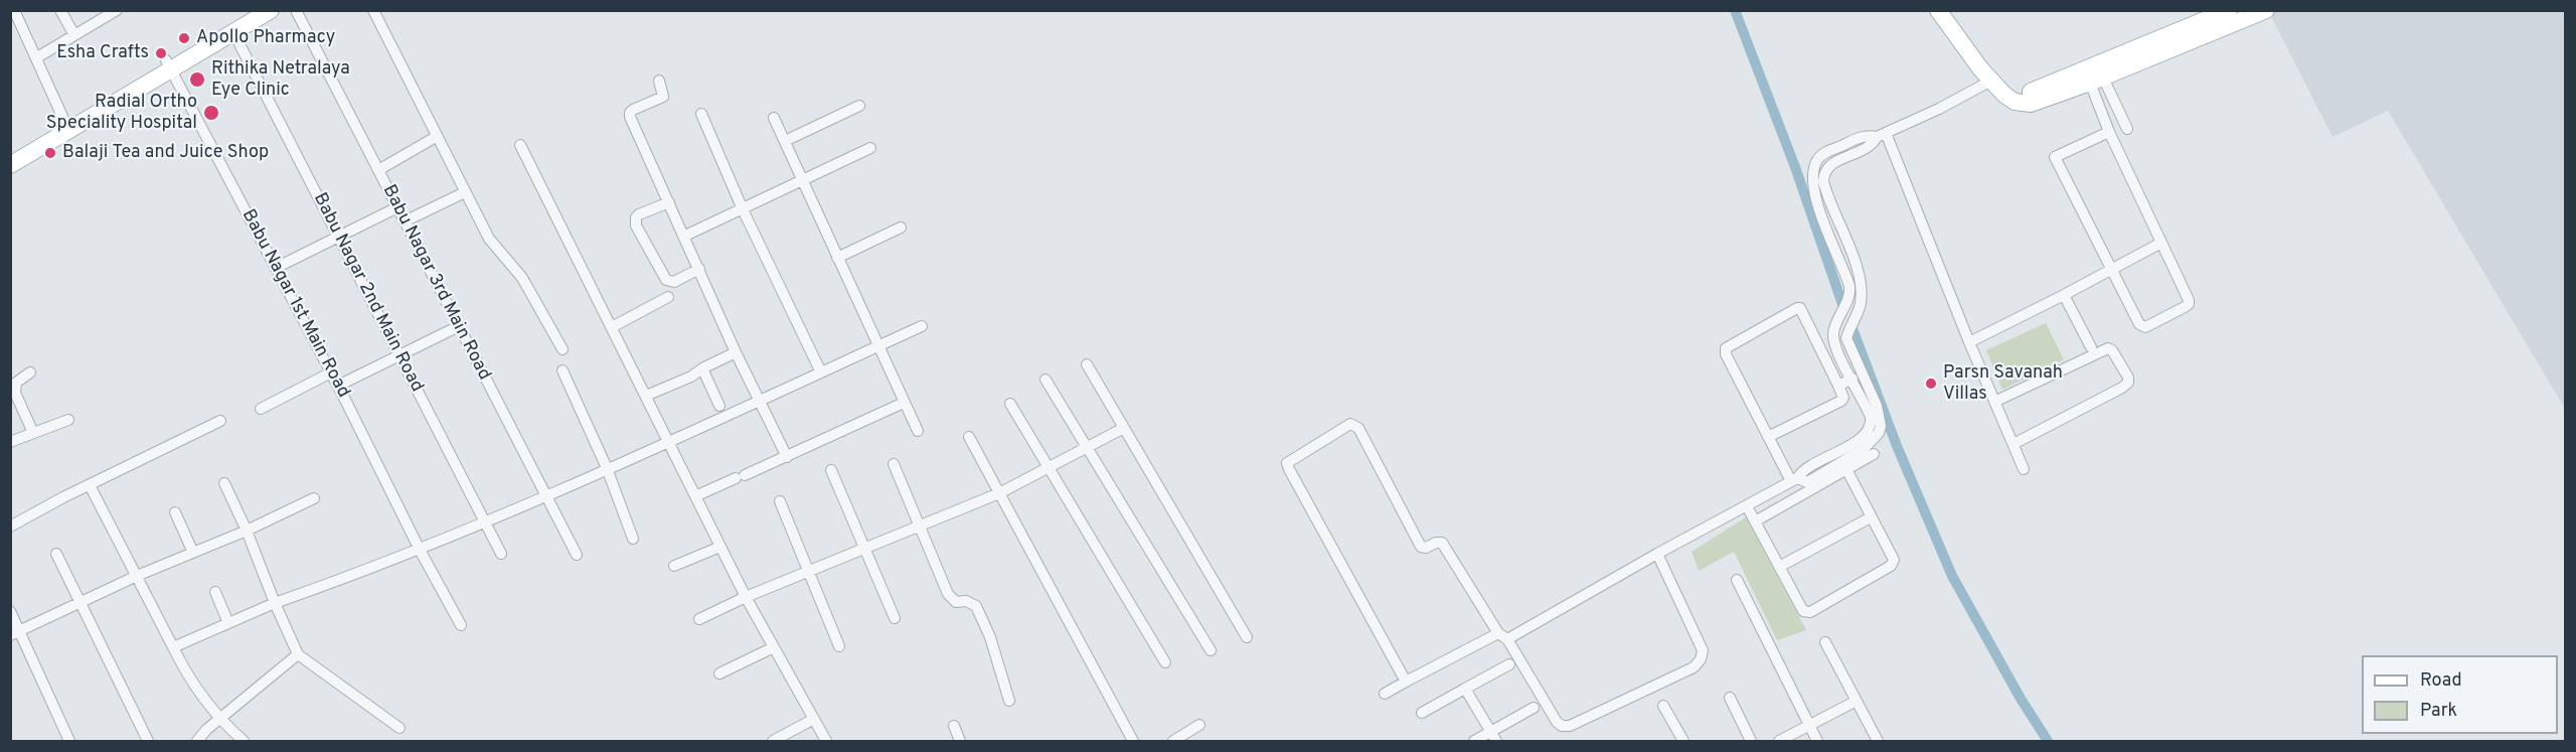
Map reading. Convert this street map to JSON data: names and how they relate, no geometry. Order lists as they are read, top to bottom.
{
  "streets": {
    "street": ["Babu Nagar 3rd Main Road", "Babu Nagar 2nd Main Road", "Babu Nagar 1st Main Road"]
  },
  "places": [
    "Apollo Pharmacy",
    "Esha Crafts",
    "Rithika Netralaya Eye Clinic",
    "Radial Ortho Speciality Hospital",
    "Balaji Tea and Juice Shop",
    "Parsn Savanah Villas"
  ],
  "legend": ["Road", "Park"]
}
